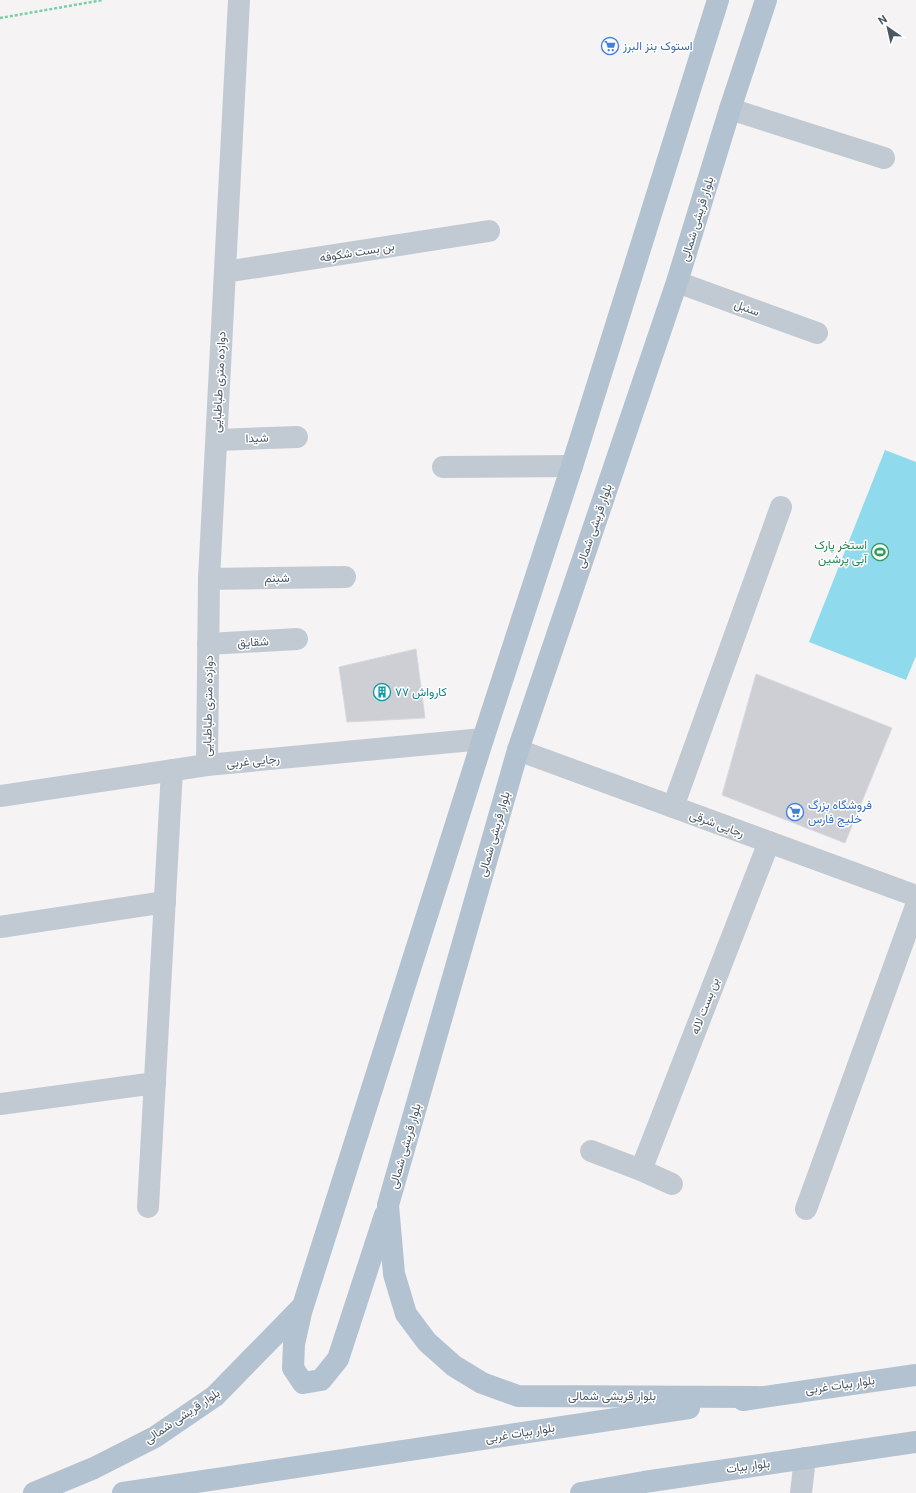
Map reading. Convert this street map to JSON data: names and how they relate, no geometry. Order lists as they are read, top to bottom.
{
  "streets": {
    "main road": ["بلوار قریشی شمالی", "بلوار بیات غربی", "بلوار بیات"],
    "street": [
      "بن بست شکوفه",
      "سنبل",
      "دوازده متری طباطبایی",
      "شیدا",
      "شبنم",
      "شقایق",
      "رجایی غربی",
      "رجایی شرقی",
      "بن بست لاله"
    ]
  },
  "crossings": [
    ["بلوار قریشی شمالی", "سنبل"],
    ["بلوار قریشی شمالی", "رجایی غربی"],
    ["بلوار قریشی شمالی", "رجایی شرقی"],
    ["بلوار قریشی شمالی", "بلوار بیات غربی"],
    ["بن بست شکوفه", "دوازده متری طباطبایی"],
    ["دوازده متری طباطبایی", "شیدا"],
    ["دوازده متری طباطبایی", "شبنم"],
    ["دوازده متری طباطبایی", "شقایق"],
    ["دوازده متری طباطبایی", "رجایی غربی"],
    ["رجایی شرقی", "بن بست لاله"]
  ],
  "places": {
    "supermarket": ["استوک بنز البرز", "فروشگاه بزرگ خلیج فارس"],
    "sports": ["استخر پارک آبی پرشین"],
    "building": ["کارواش ۷۷"]
  },
  "north": "top left"
}
